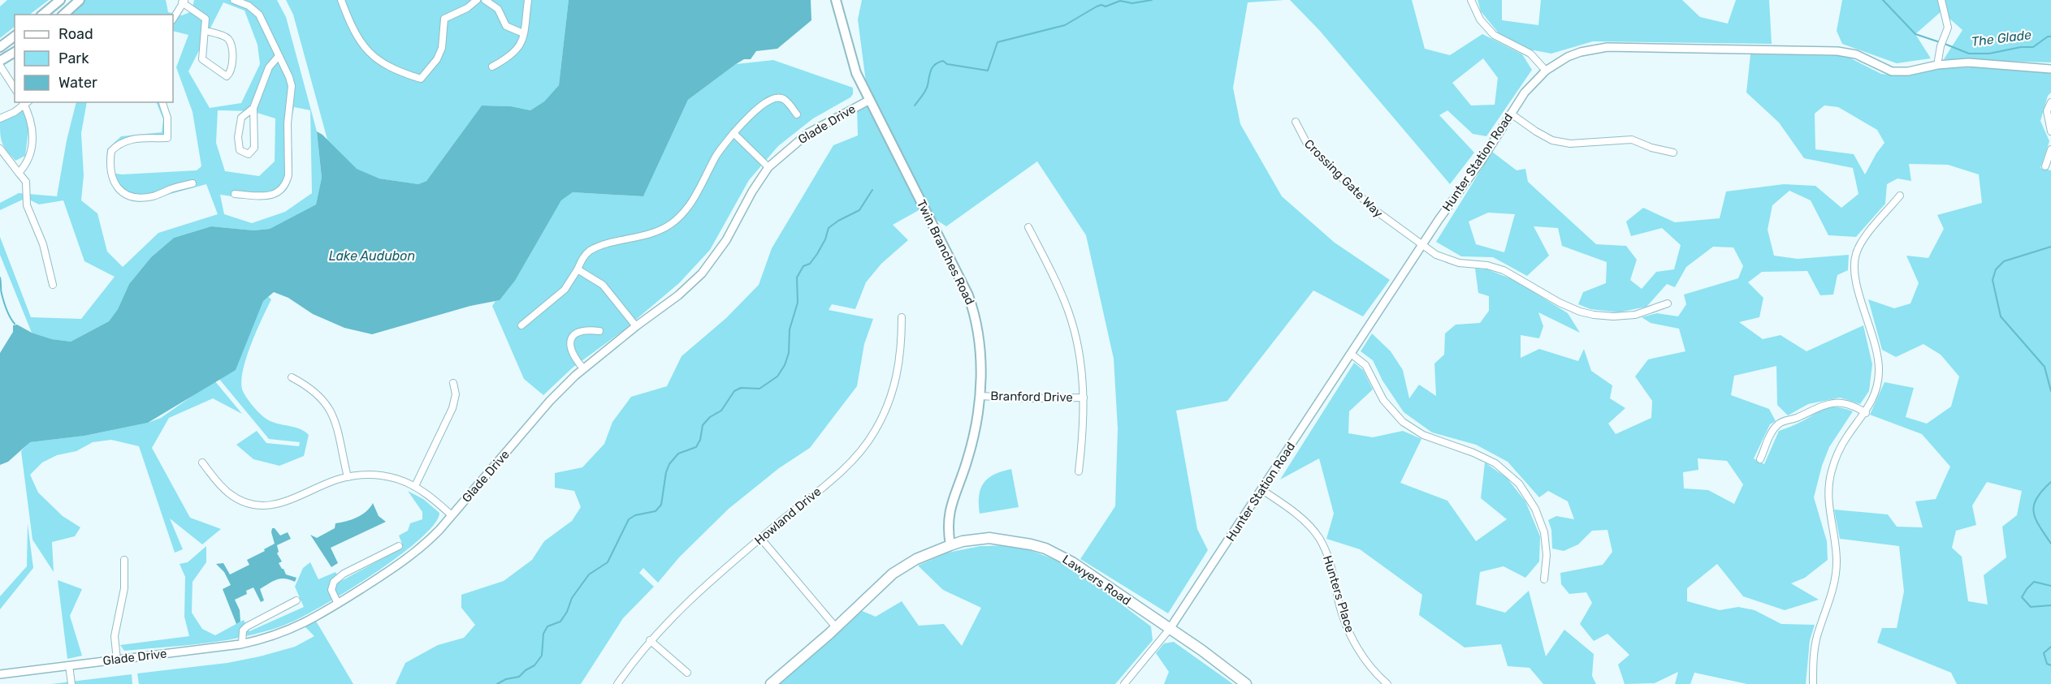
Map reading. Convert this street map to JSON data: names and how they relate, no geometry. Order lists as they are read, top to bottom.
{
  "streets": {
    "main road": ["Twin Branches Road", "Lawyers Road"],
    "street": [
      "Glade Drive",
      "Hunter Station Road",
      "Crossing Gate Way",
      "Branford Drive",
      "Howland Drive",
      "Hunters Place"
    ]
  },
  "crossings": [
    ["Glade Drive", "Twin Branches Road"],
    ["Hunter Station Road", "Crossing Gate Way"],
    ["Hunter Station Road", "Lawyers Road"],
    ["Hunter Station Road", "Hunters Place"],
    ["Twin Branches Road", "Branford Drive"],
    ["Twin Branches Road", "Lawyers Road"]
  ],
  "water": ["The Glade", "Lake Audubon"],
  "legend": ["Road", "Park", "Water"]
}
